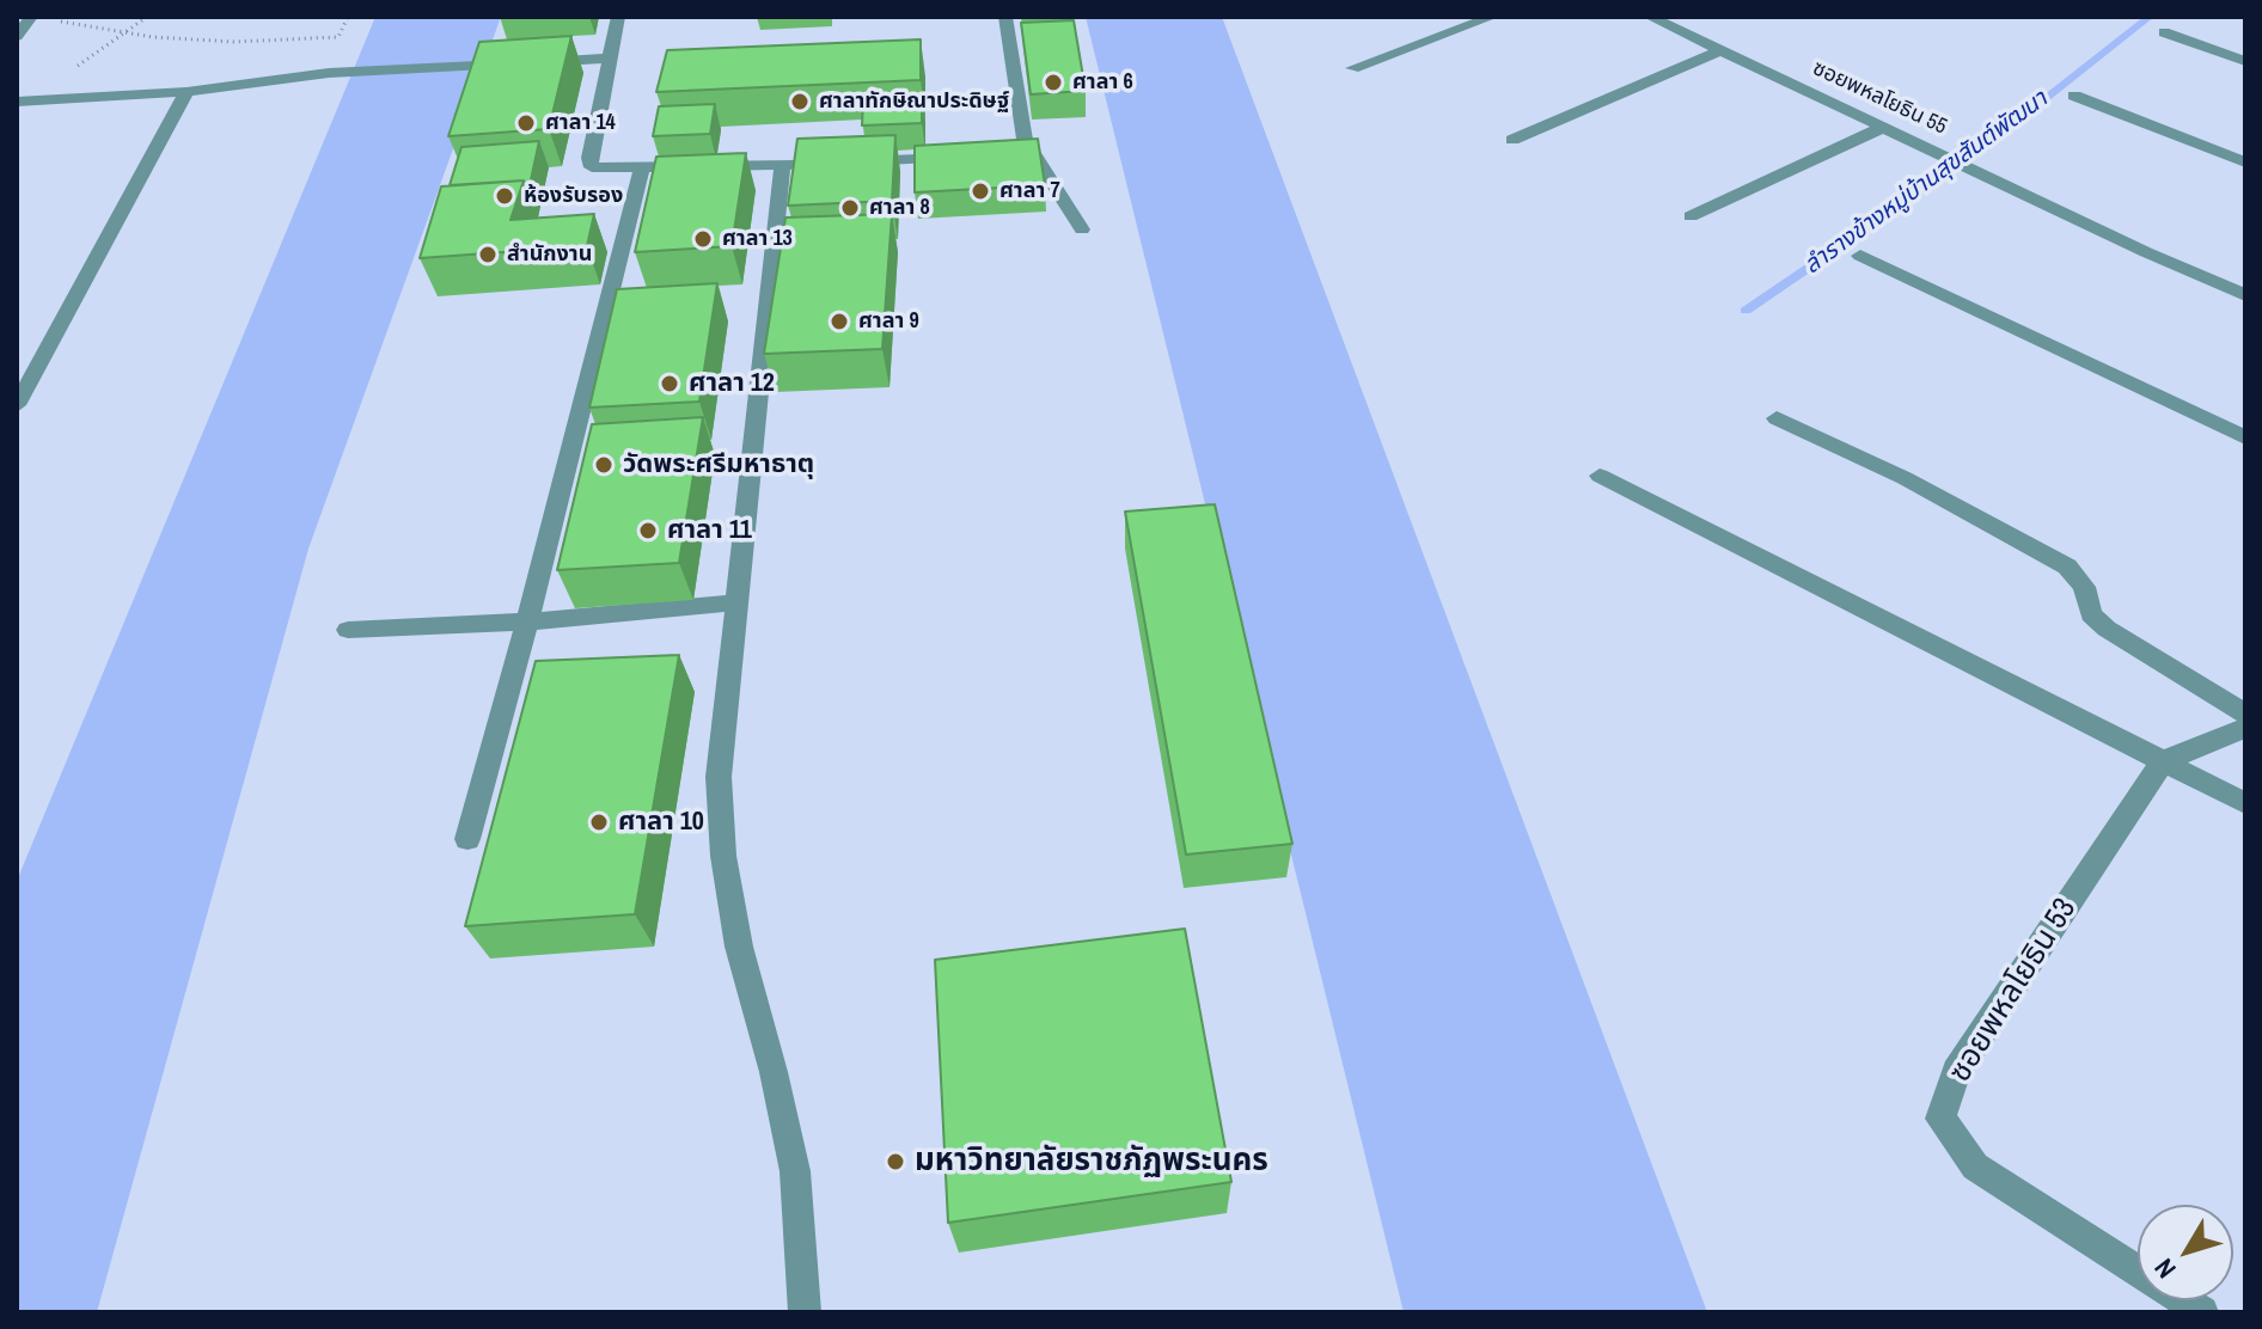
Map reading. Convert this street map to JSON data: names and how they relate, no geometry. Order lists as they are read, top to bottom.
{
  "streets": {
    "street": ["ซอยพหลโยธิน 55", "ซอยพหลโยธิน 53"]
  },
  "water": ["ลำรางข้างหมู่บ้านสุขสันต์พัฒนา"],
  "places": [
    "ศาลา 6",
    "ศาลาทักษิณาประดิษฐ์",
    "ศาลา 14",
    "ศาลา 7",
    "ห้องรับรอง",
    "ศาลา 8",
    "ศาลา 13",
    "สำนักงาน",
    "ศาลา 9",
    "ศาลา 12",
    "วัดพระศรีมหาธาตุ",
    "ศาลา 11",
    "ศาลา 10",
    "มหาวิทยาลัยราชภัฏพระนคร"
  ],
  "north": "bottom left"
}
